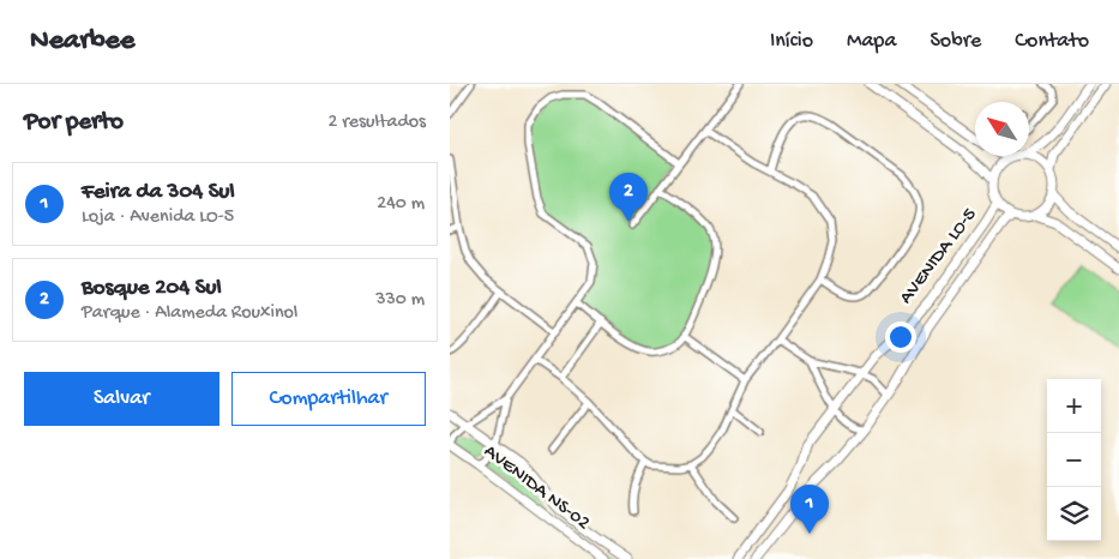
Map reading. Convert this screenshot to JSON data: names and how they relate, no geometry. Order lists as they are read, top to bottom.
{
  "streets": {
    "main road": ["AVENIDA LO-5", "AVENIDA NS-02"]
  },
  "north": "top left",
  "page": {
    "header": "Nearbee",
    "nav": [
      "Início",
      "Mapa",
      "Sobre",
      "Contato"
    ],
    "heading": ["Por perto", "2 resultados"],
    "list": [
      {
        "mark": "1",
        "name": "Feira da 304 Sul",
        "note": "Loja · Avenida LO-5",
        "value": "240 m"
      },
      {
        "mark": "2",
        "name": "Bosque 204 Sul",
        "note": "Parque · Alameda Rouxinol",
        "value": "330 m"
      }
    ],
    "pins": ["2", "1"],
    "buttons": ["Salvar", "Compartilhar"],
    "map_buttons": ["+", "−"]
  }
}
